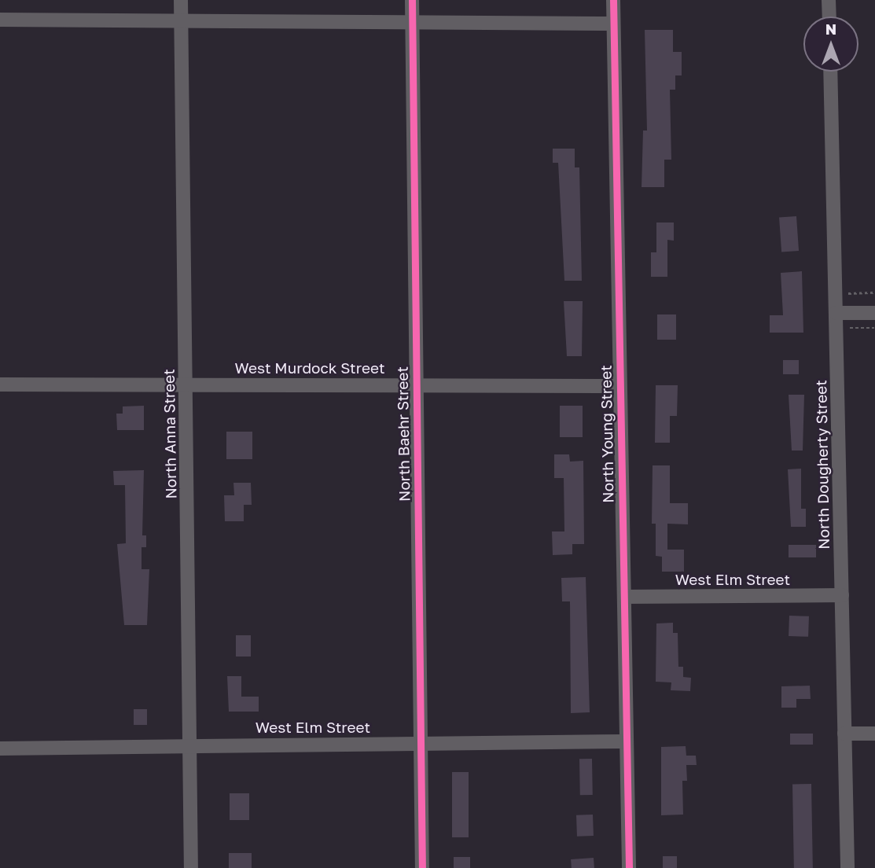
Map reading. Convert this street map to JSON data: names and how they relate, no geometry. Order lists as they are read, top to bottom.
{
  "streets": {
    "street": [
      "West Murdock Street",
      "North Anna Street",
      "North Baehr Street",
      "North Young Street",
      "North Dougherty Street",
      "West Elm Street"
    ]
  },
  "crossings": [
    ["West Murdock Street", "North Anna Street"],
    ["West Murdock Street", "North Baehr Street"],
    ["West Murdock Street", "North Young Street"],
    ["North Anna Street", "West Elm Street"],
    ["North Baehr Street", "West Elm Street"],
    ["North Young Street", "West Elm Street"],
    ["North Dougherty Street", "West Elm Street"]
  ],
  "north": "top"
}
